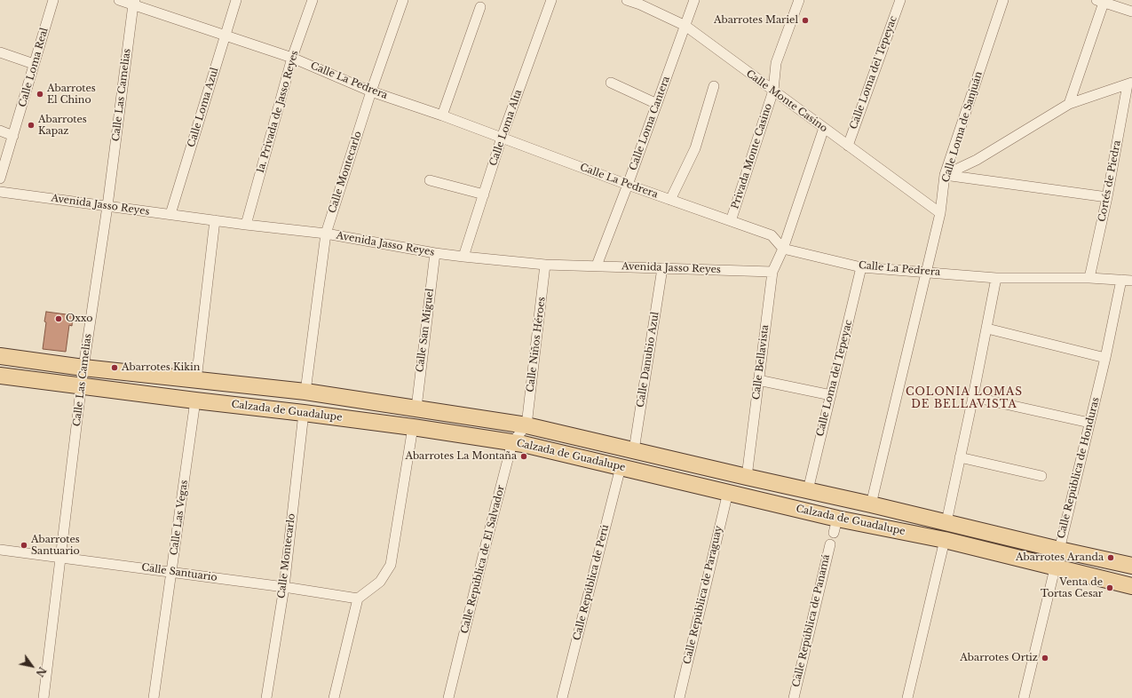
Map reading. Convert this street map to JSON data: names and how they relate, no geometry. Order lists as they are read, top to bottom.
{
  "streets": {
    "main road": ["Calzada de Guadalupe"],
    "street": [
      "Calle Loma Real",
      "Calle Loma del Tepeyac",
      "Calle La Pedrera",
      "Calle Las Camelias",
      "Calle Monte Casino",
      "Calle Loma Azul",
      "1a. Privada de Jasso Reyes",
      "Calle Loma Cantera",
      "Calle Loma de Sanjuán",
      "Calle Loma Alta",
      "Privada Monte Casino",
      "Calle Montecarlo",
      "Cortés de Piedra",
      "Avenida Jasso Reyes",
      "Calle San Miguel",
      "Calle Niños Héroes",
      "Calle Danubio Azul",
      "Calle Bellavista",
      "Calle República de Honduras",
      "Calle Las Vegas",
      "Calle República de El Salvador",
      "Calle Santuario",
      "Calle República de Perú",
      "Calle República de Paraguay",
      "Calle República de Panamá"
    ]
  },
  "crossings": [
    ["Calle Loma del Tepeyac", "Calle La Pedrera"],
    ["Calle Loma del Tepeyac", "Calle Monte Casino"],
    ["Calle Loma del Tepeyac", "Calzada de Guadalupe"],
    ["Calle La Pedrera", "Calle Las Camelias"],
    ["Calle La Pedrera", "Calle Loma Azul"],
    ["Calle La Pedrera", "1a. Privada de Jasso Reyes"],
    ["Calle La Pedrera", "Calle Loma Cantera"],
    ["Calle La Pedrera", "Calle Loma de Sanjuán"],
    ["Calle La Pedrera", "Calle Loma Alta"],
    ["Calle La Pedrera", "Privada Monte Casino"],
    ["Calle La Pedrera", "Calle Montecarlo"],
    ["Calle La Pedrera", "Cortés de Piedra"],
    ["Calle La Pedrera", "Calle Bellavista"],
    ["Calle La Pedrera", "Calle República de Honduras"],
    ["Calle Las Camelias", "Avenida Jasso Reyes"],
    ["Calle Las Camelias", "Calzada de Guadalupe"],
    ["Calle Las Camelias", "Calle Santuario"],
    ["Calle Monte Casino", "Calle Loma Cantera"],
    ["Calle Monte Casino", "Calle Loma de Sanjuán"],
    ["Calle Monte Casino", "Privada Monte Casino"],
    ["Calle Loma Azul", "Avenida Jasso Reyes"],
    ["1a. Privada de Jasso Reyes", "Avenida Jasso Reyes"],
    ["Calle Loma Cantera", "Avenida Jasso Reyes"],
    ["Calle Loma de Sanjuán", "Calzada de Guadalupe"],
    ["Calle Loma Alta", "Avenida Jasso Reyes"],
    ["Calle Montecarlo", "Avenida Jasso Reyes"],
    ["Calle Montecarlo", "Calzada de Guadalupe"],
    ["Calle Montecarlo", "Calle Santuario"],
    ["Avenida Jasso Reyes", "Calle San Miguel"],
    ["Avenida Jasso Reyes", "Calle Niños Héroes"],
    ["Avenida Jasso Reyes", "Calle Danubio Azul"],
    ["Avenida Jasso Reyes", "Calle Bellavista"],
    ["Calle San Miguel", "Calzada de Guadalupe"],
    ["Calle Niños Héroes", "Calzada de Guadalupe"],
    ["Calle Niños Héroes", "Calle República de El Salvador"],
    ["Calle Danubio Azul", "Calzada de Guadalupe"],
    ["Calle Bellavista", "Calzada de Guadalupe"],
    ["Calzada de Guadalupe", "Calle República de Honduras"],
    ["Calzada de Guadalupe", "Calle Las Vegas"],
    ["Calzada de Guadalupe", "Calle República de El Salvador"],
    ["Calzada de Guadalupe", "Calle República de Perú"],
    ["Calzada de Guadalupe", "Calle República de Paraguay"],
    ["Calle Las Vegas", "Calle Santuario"]
  ],
  "districts": ["COLONIA LOMAS DE BELLAVISTA"],
  "places": [
    "Abarrotes Mariel",
    "Abarrotes El Chino",
    "Abarrotes Kapaz",
    "Oxxo",
    "Abarrotes Kikin",
    "Abarrotes La Montaña",
    "Abarrotes Santuario",
    "Abarrotes Aranda",
    "Venta de Tortas Cesar",
    "Abarrotes Ortiz"
  ],
  "north": "bottom right"
}
